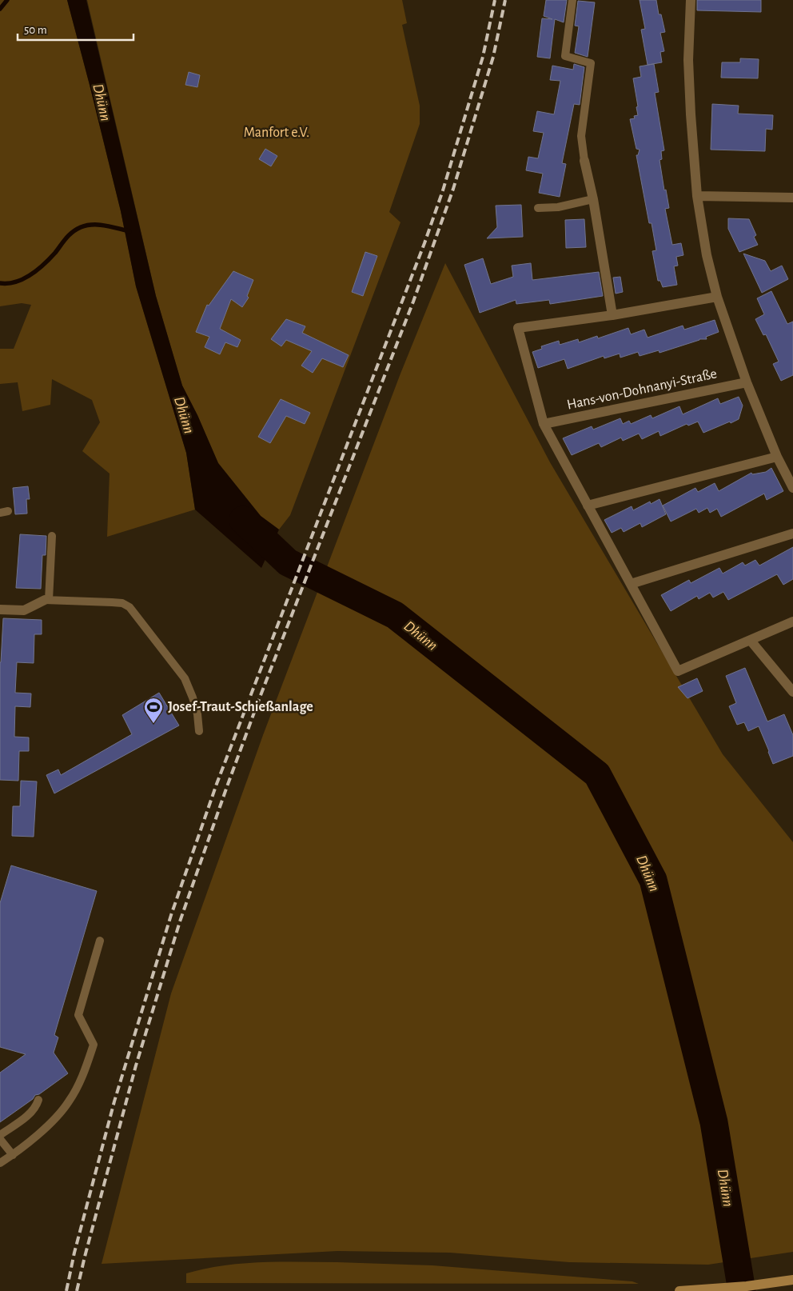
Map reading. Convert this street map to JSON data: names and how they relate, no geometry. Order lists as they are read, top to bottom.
{
  "streets": {
    "street": ["Hans-von-Dohnanyi-Straße"]
  },
  "water": ["Dhünn"],
  "parks": ["Manfort e.V."],
  "places": {
    "sports": ["Josef-Traut-Schießanlage"]
  },
  "scale_bar": "50 m"
}
